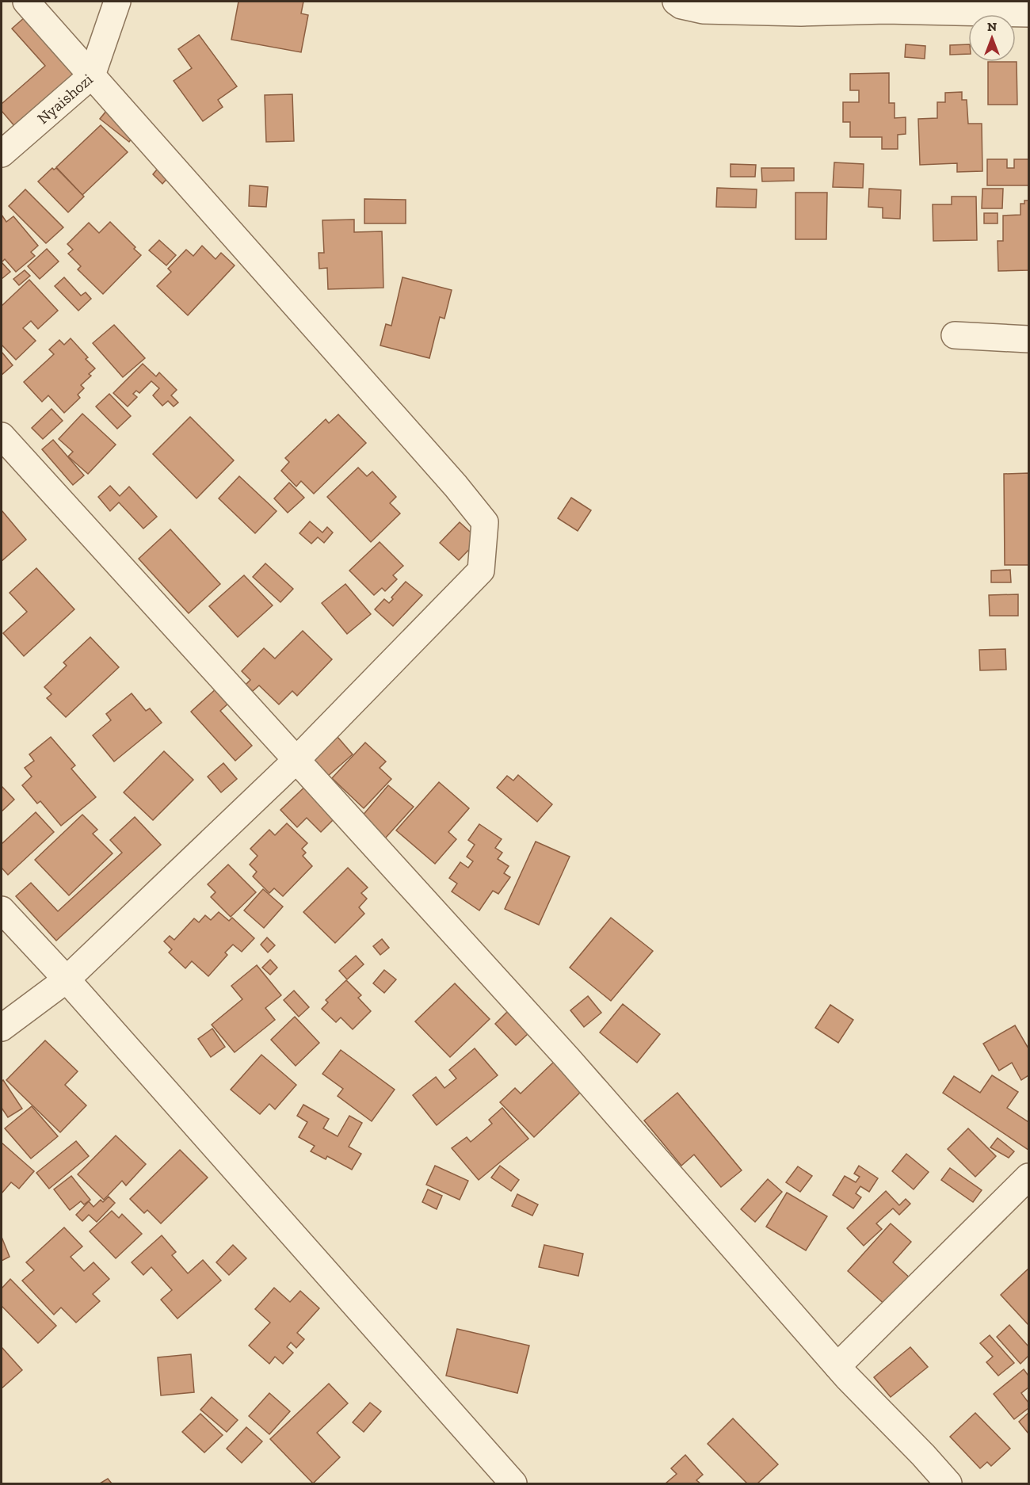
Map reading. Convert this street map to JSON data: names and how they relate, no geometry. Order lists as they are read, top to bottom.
{
  "streets": {
    "street": ["Nyaishozi"]
  },
  "north": "top"
}
